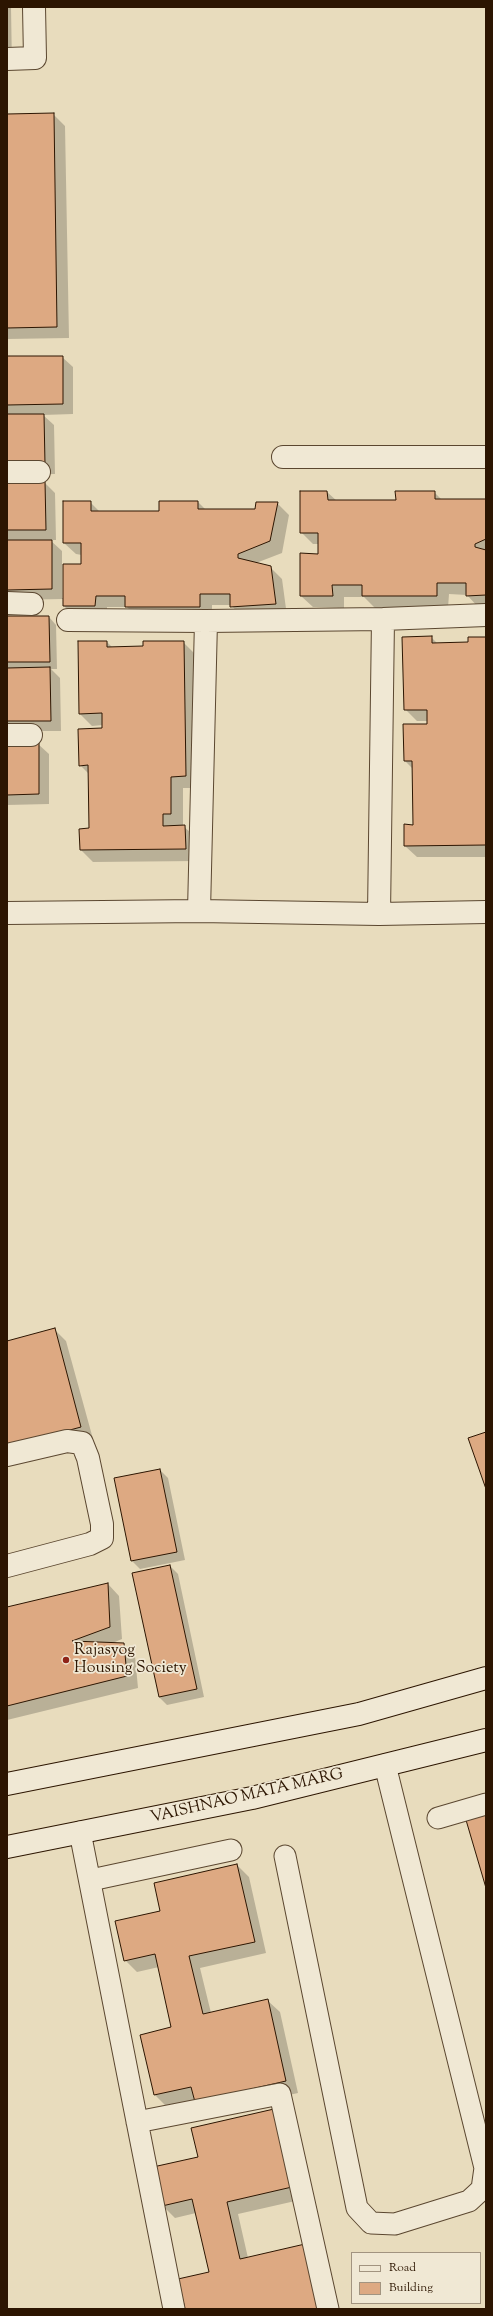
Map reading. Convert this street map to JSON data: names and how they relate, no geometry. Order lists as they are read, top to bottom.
{
  "streets": {
    "street": ["VAISHNAO MATA MARG"]
  },
  "places": ["Rajasyog Housing Society"],
  "legend": ["Road", "Building"]
}
